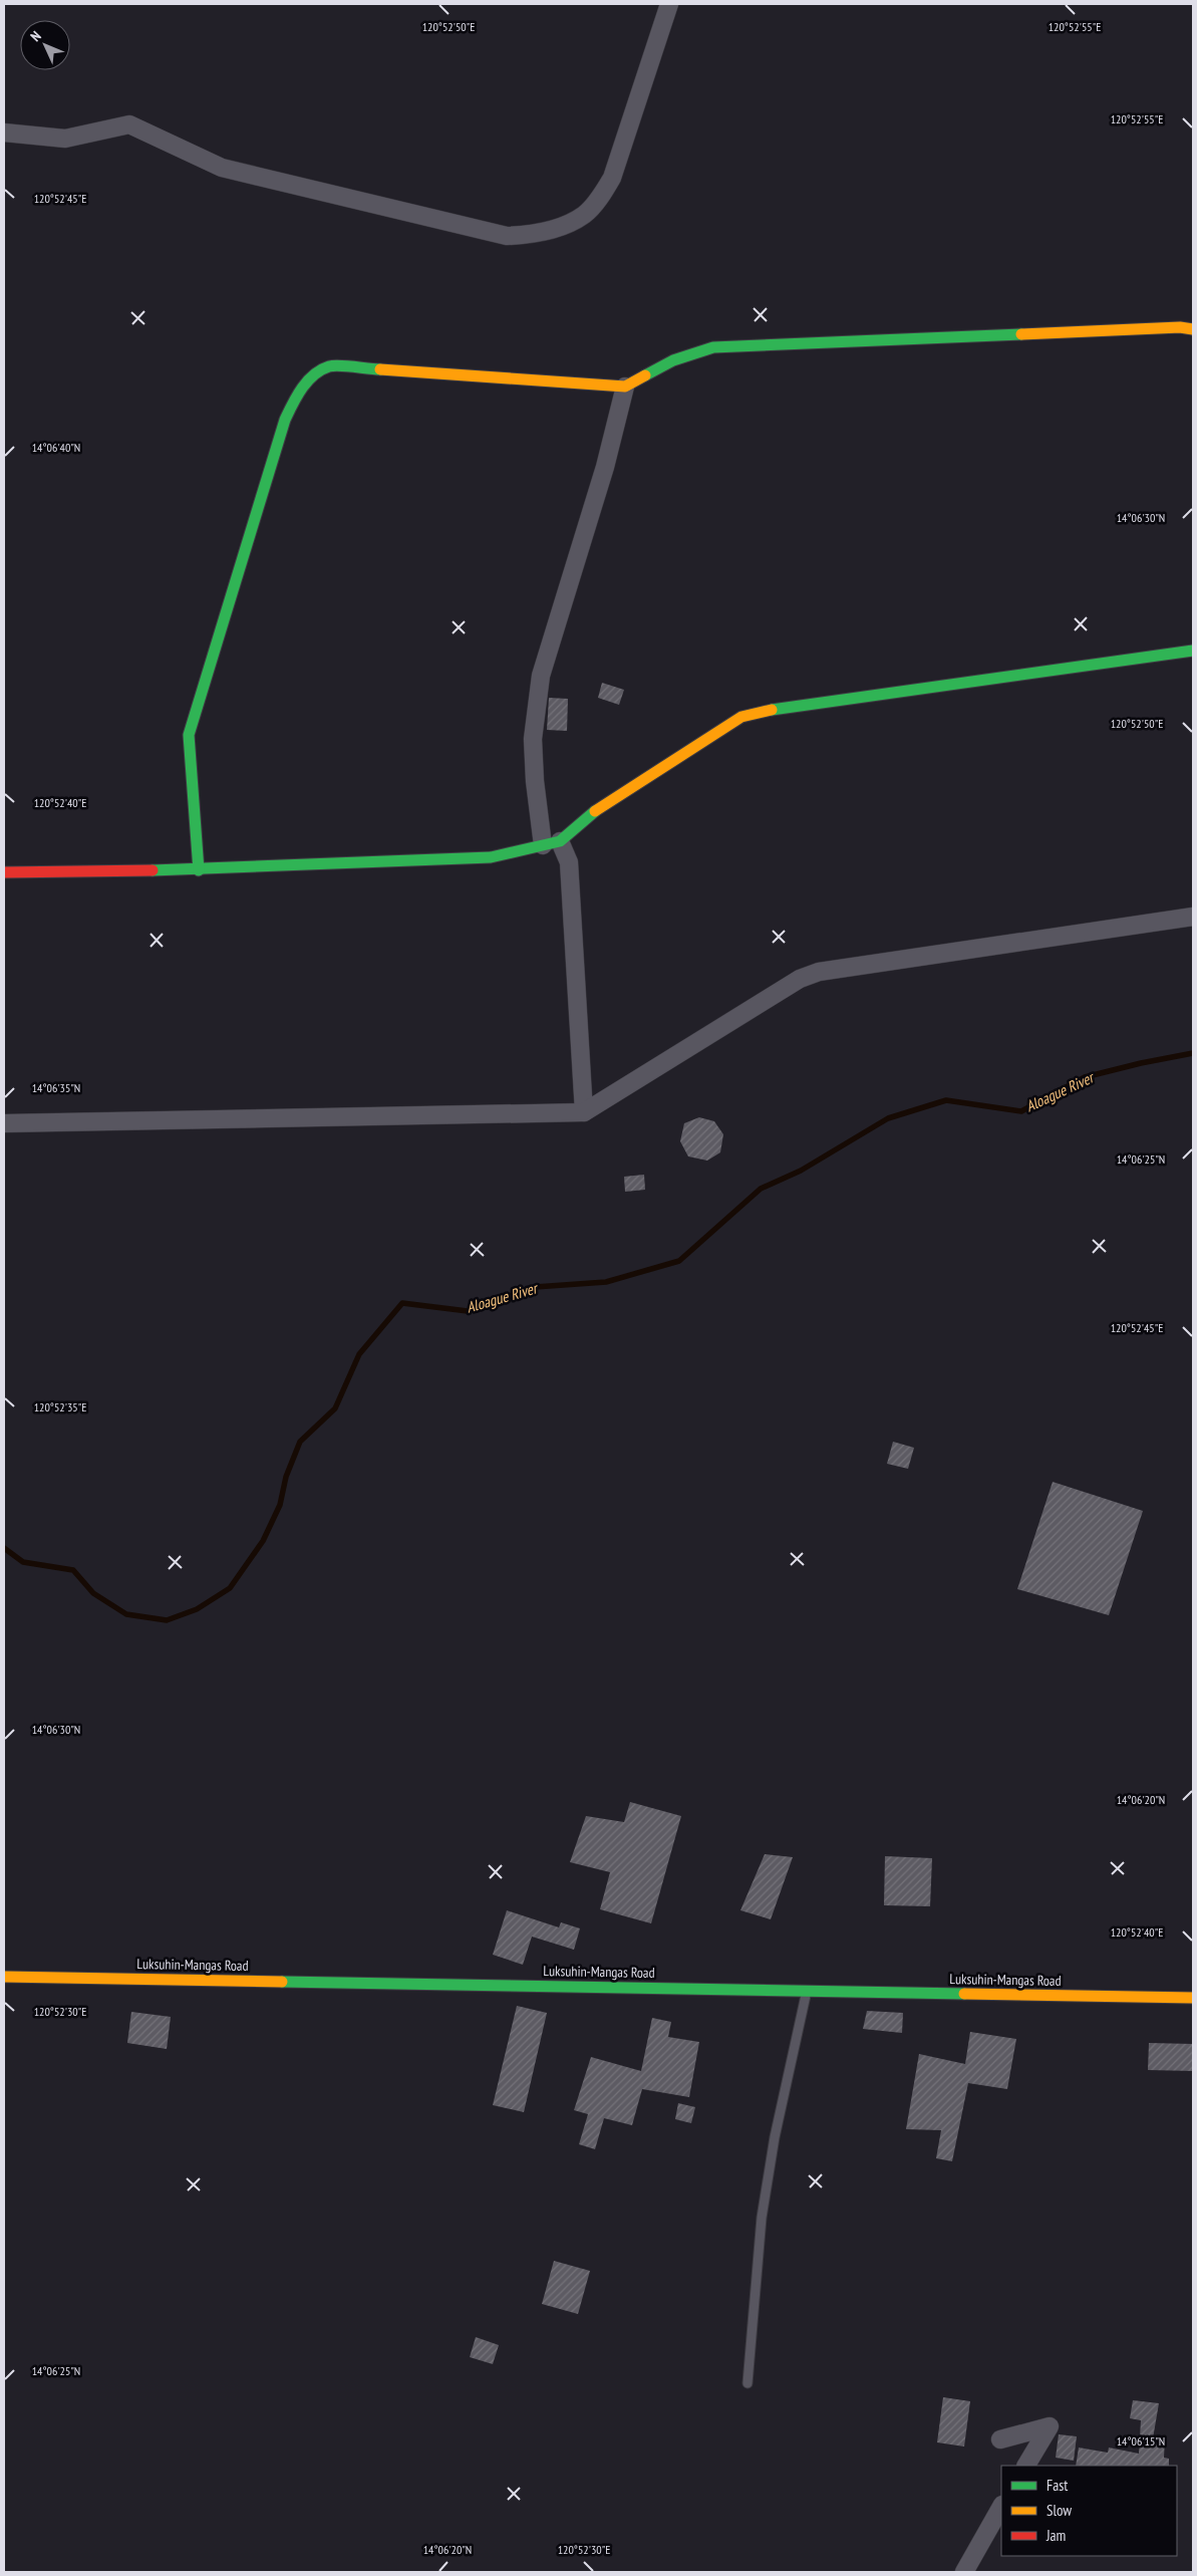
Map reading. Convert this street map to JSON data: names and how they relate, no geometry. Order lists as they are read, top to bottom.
{
  "streets": {
    "street": ["Luksuhin-Mangas Road"]
  },
  "water": ["Aloague River"],
  "legend": ["Fast", "Slow", "Jam"],
  "north": "top left",
  "coordinates": [
    "120°52'50\"E",
    "120°52'55\"E",
    "120°52'45\"E",
    "14°06'40\"N",
    "14°06'30\"N",
    "120°52'40\"E",
    "14°06'35\"N",
    "14°06'25\"N",
    "120°52'35\"E",
    "14°06'20\"N",
    "120°52'30\"E",
    "14°06'15\"N"
  ]
}
